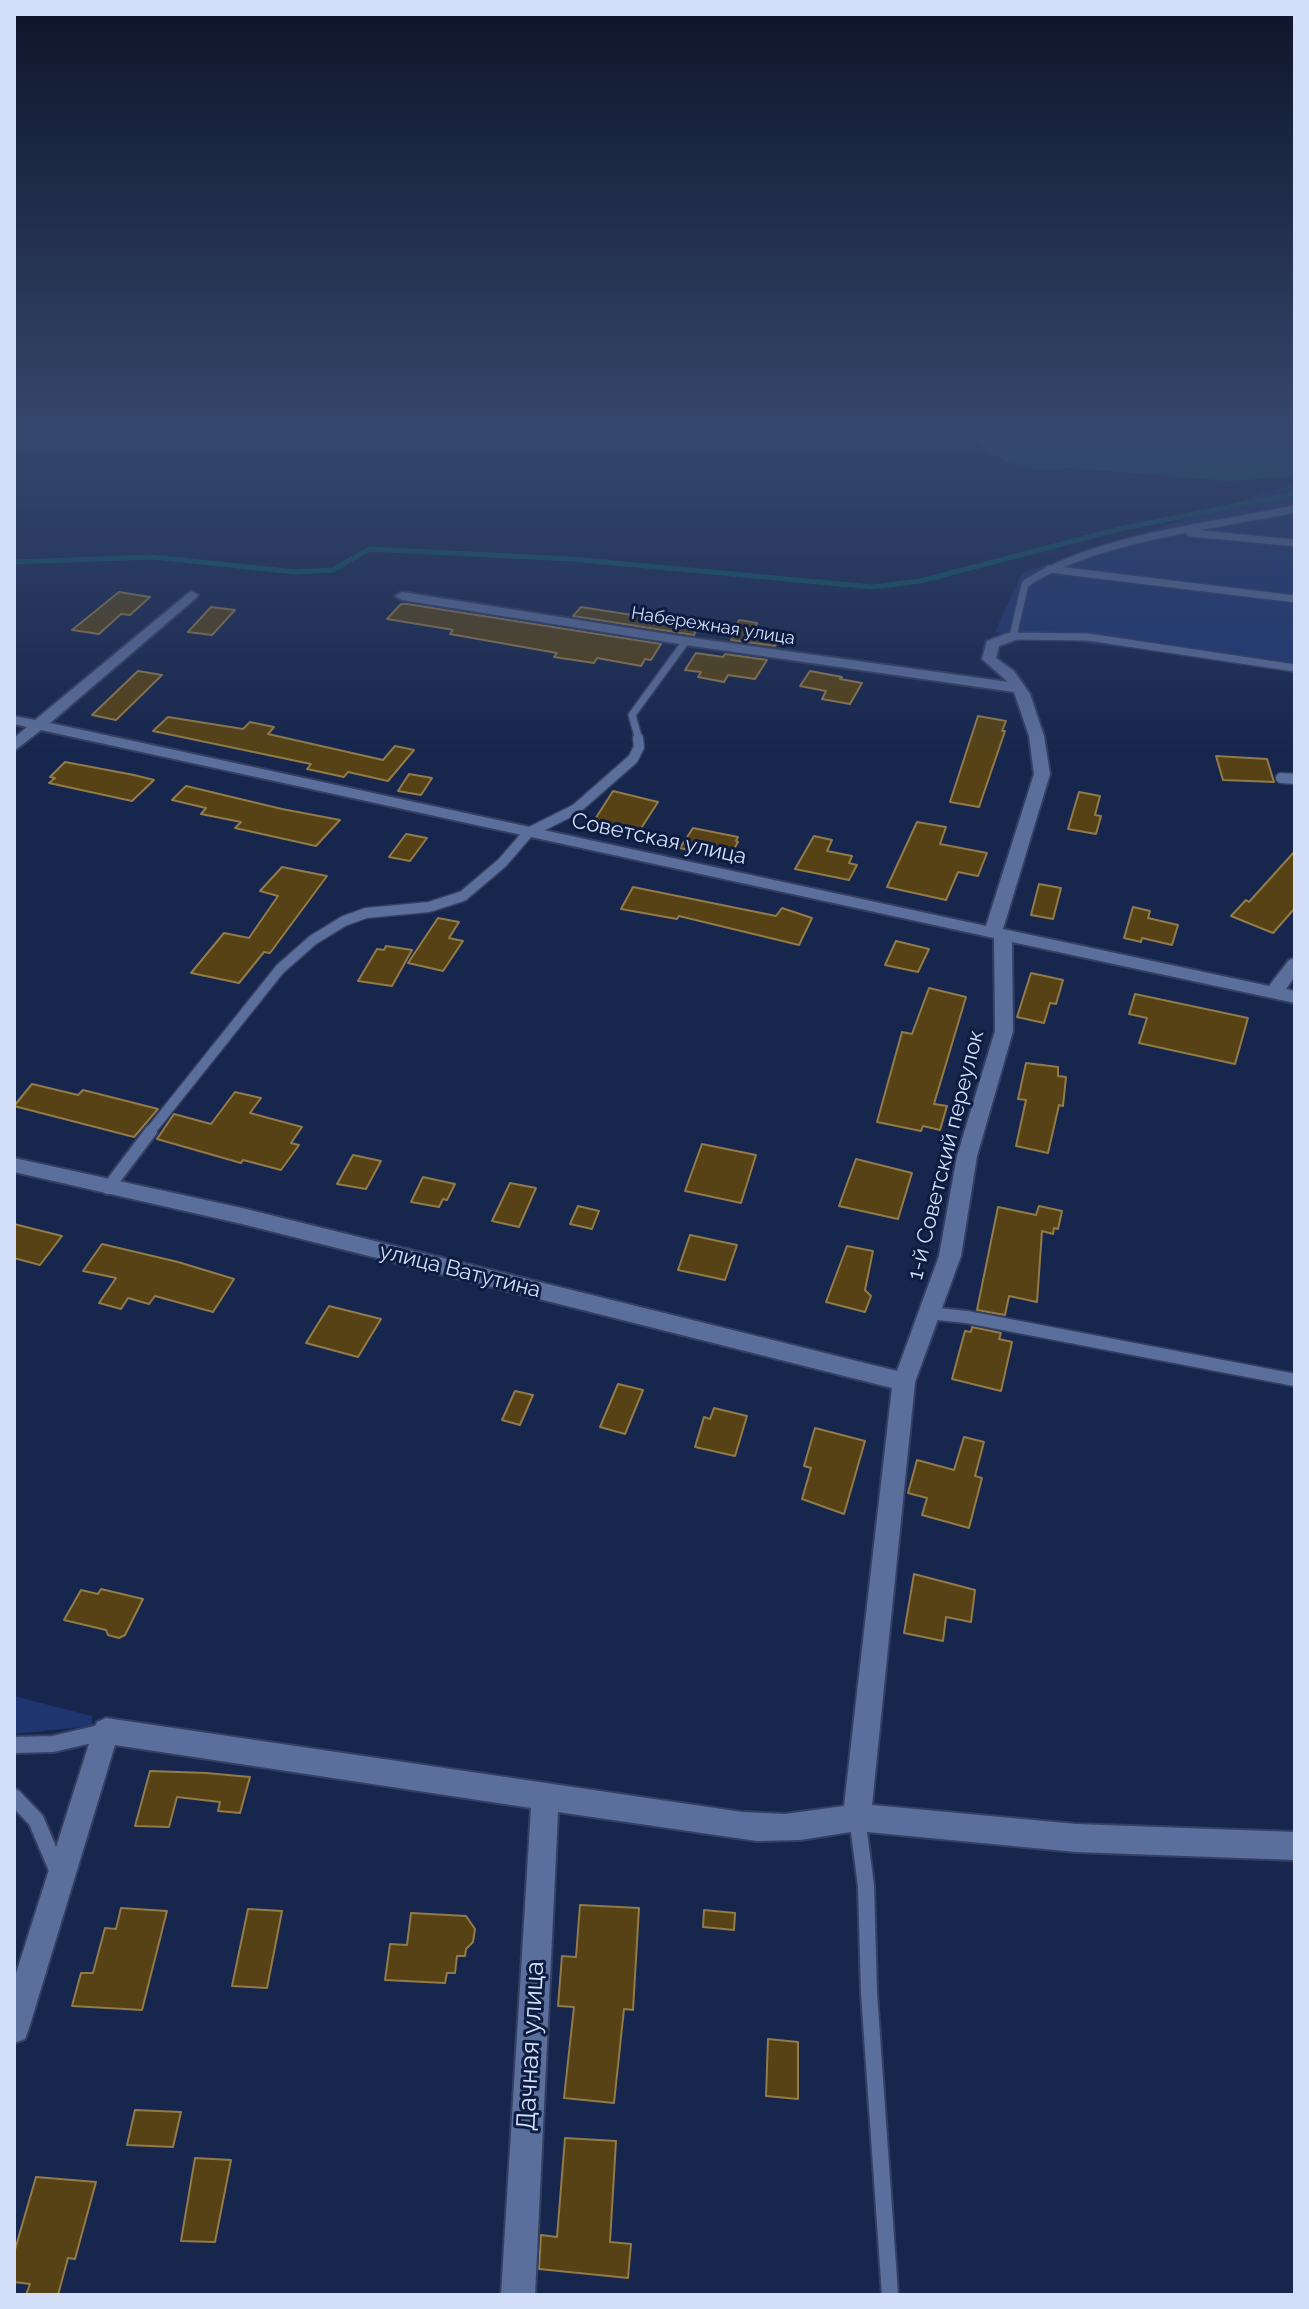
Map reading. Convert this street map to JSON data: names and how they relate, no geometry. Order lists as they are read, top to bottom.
{
  "streets": {
    "street": [
      "Набережная улица",
      "Советская улица",
      "1-й Советский переулок",
      "улица Ватутина",
      "Дачная улица"
    ]
  },
  "crossings": [
    ["Набережная улица", "1-й Советский переулок"],
    ["Советская улица", "1-й Советский переулок"],
    ["1-й Советский переулок", "улица Ватутина"]
  ]
}
